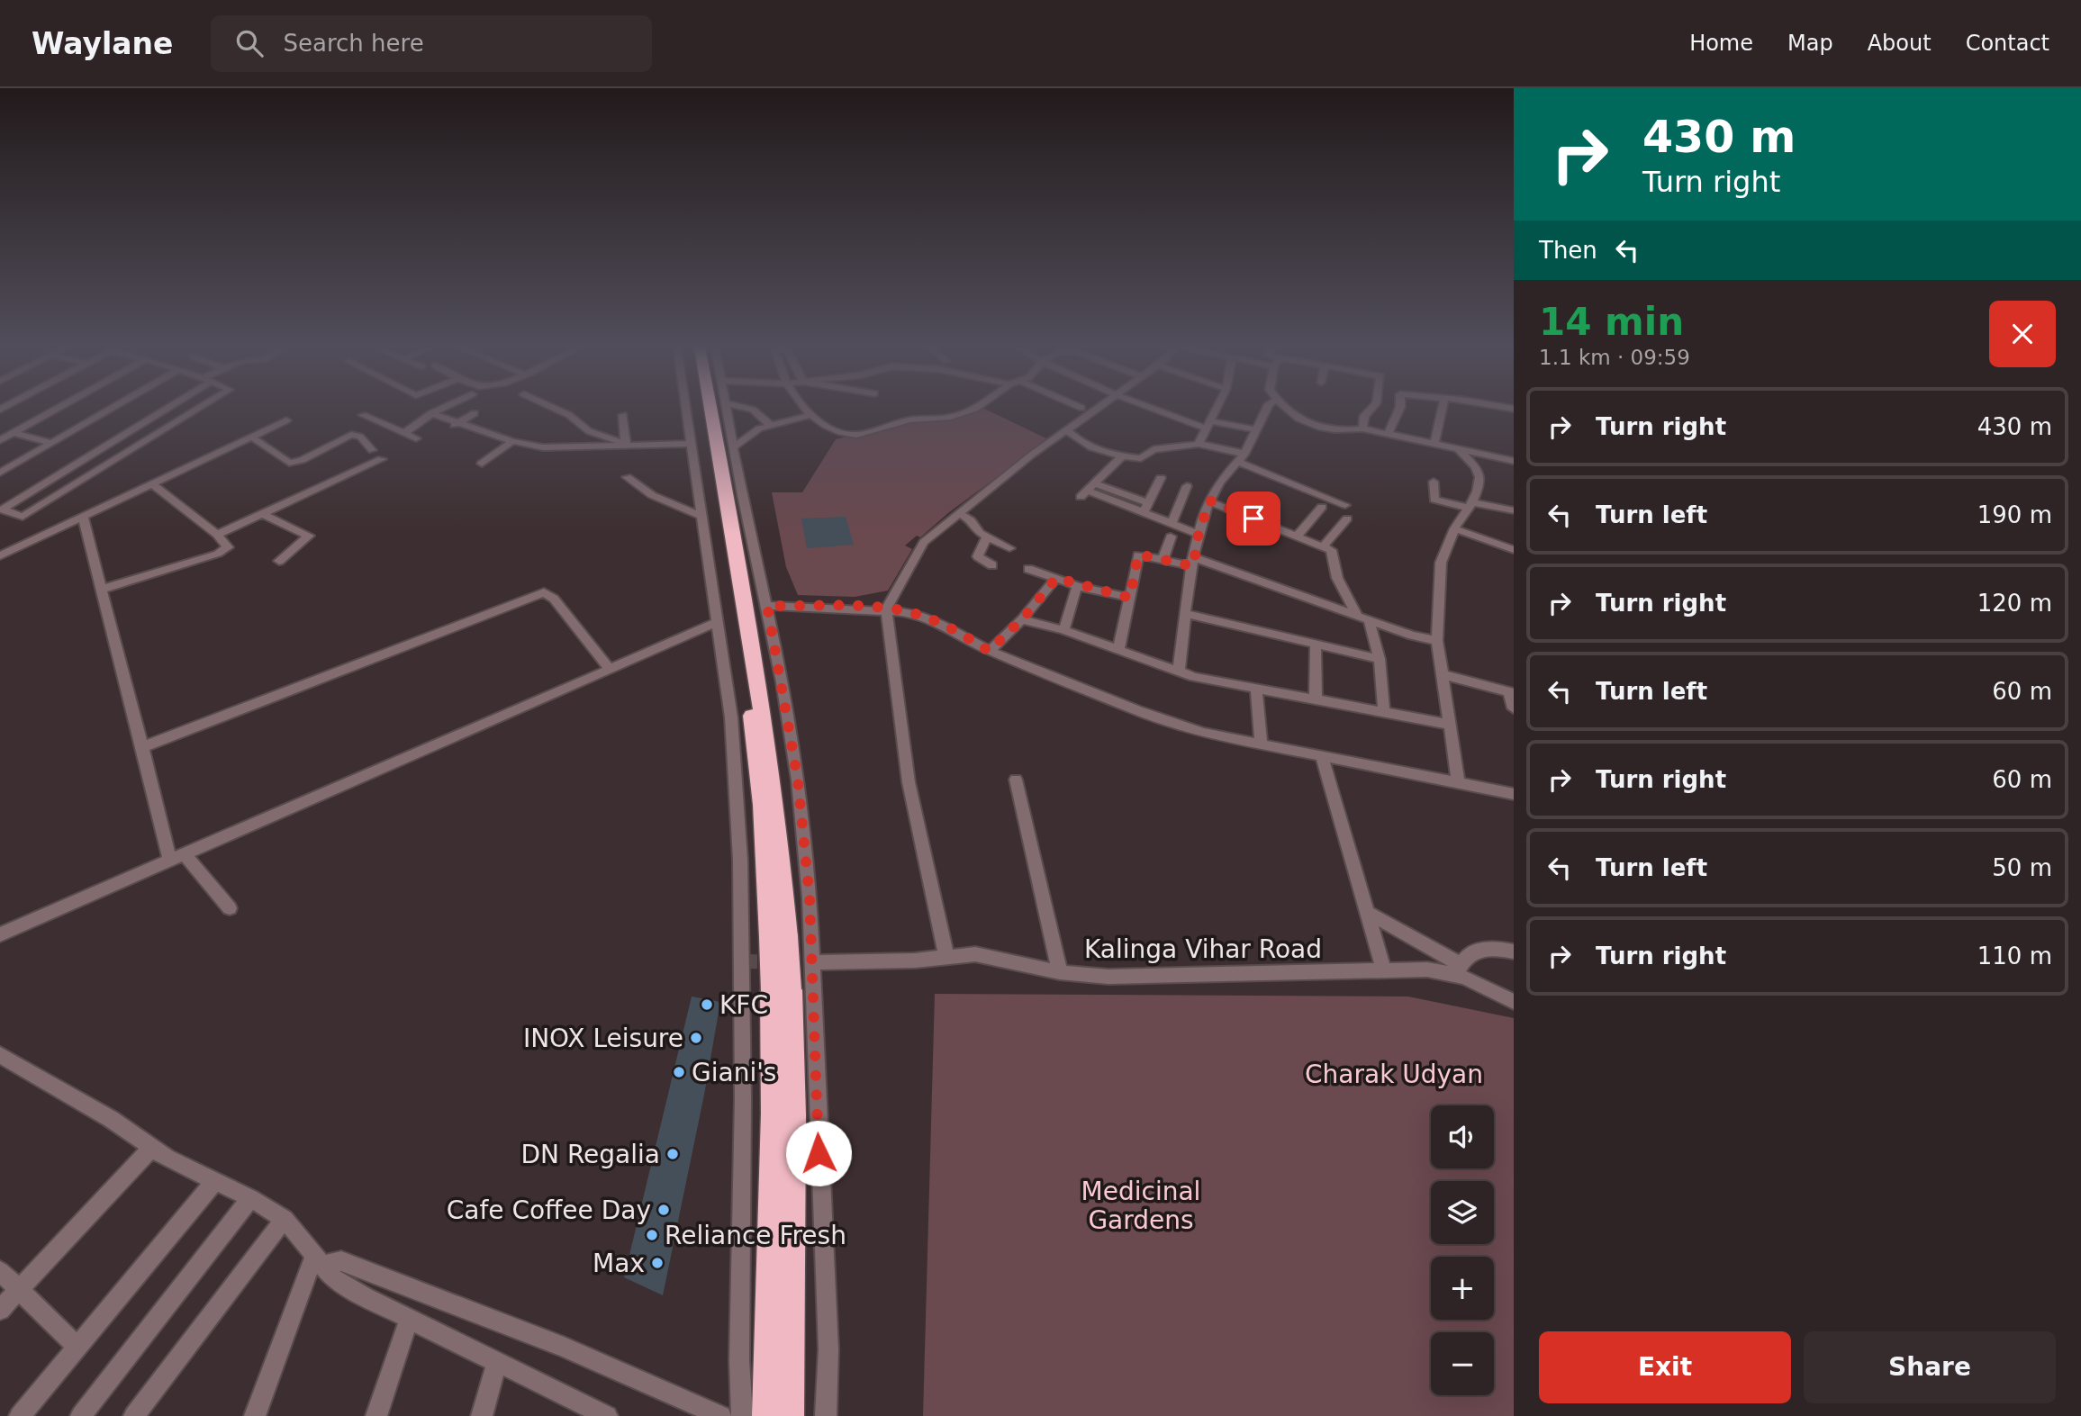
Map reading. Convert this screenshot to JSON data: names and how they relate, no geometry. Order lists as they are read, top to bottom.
{
  "streets": {
    "street": ["Kalinga Vihar Road"]
  },
  "parks": ["Charak Udyan", "Medicinal Gardens"],
  "places": [
    "KFC",
    "INOX Leisure",
    "Giani's",
    "DN Regalia",
    "Cafe Coffee Day",
    "Reliance Fresh",
    "Max"
  ],
  "page": {
    "header": "Waylane",
    "search": "Search here",
    "nav": [
      "Home",
      "Map",
      "About",
      "Contact"
    ],
    "turn": ["430 m", "Turn right"],
    "then": "Then",
    "heading": ["14 min", "1.1 km · 09:59"],
    "list": [
      {
        "name": "Turn right",
        "value": "430 m"
      },
      {
        "name": "Turn left",
        "value": "190 m"
      },
      {
        "name": "Turn right",
        "value": "120 m"
      },
      {
        "name": "Turn left",
        "value": "60 m"
      },
      {
        "name": "Turn right",
        "value": "60 m"
      },
      {
        "name": "Turn left",
        "value": "50 m"
      },
      {
        "name": "Turn right",
        "value": "110 m"
      }
    ],
    "map_buttons": ["+", "−"],
    "buttons": ["Exit", "Share"]
  }
}
